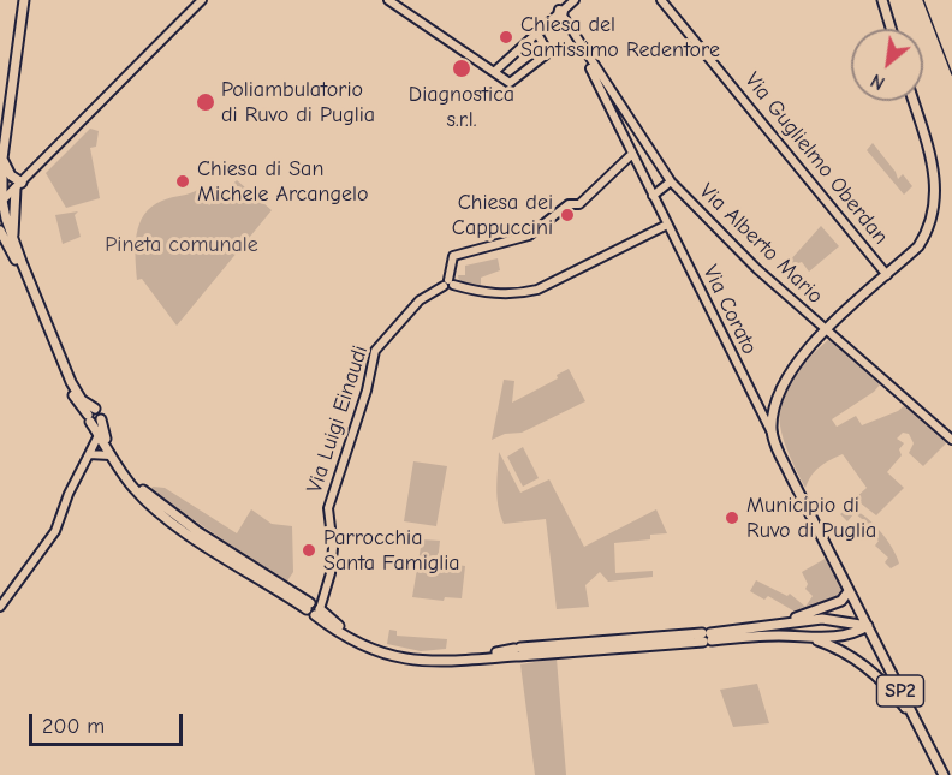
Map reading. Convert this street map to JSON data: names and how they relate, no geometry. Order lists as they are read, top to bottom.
{
  "streets": {
    "main road": [
      "Via Guglielmo Oberdan",
      "Via Alberto Mario",
      "Via Corato",
      "Via Luigi Einaudi",
      "SP2"
    ]
  },
  "crossings": [
    ["Via Alberto Mario", "Via Corato"]
  ],
  "parks": ["Pineta comunale"],
  "places": [
    "Chiesa del Santissimo Redentore",
    "Diagnostica s.r.l.",
    "Poliambulatorio di Ruvo di Puglia",
    "Chiesa di San Michele Arcangelo",
    "Chiesa dei Cappuccini",
    "Municipio di Ruvo di Puglia",
    "Parrocchia Santa Famiglia"
  ],
  "scale_bar": "200 m",
  "north": "bottom left"
}
